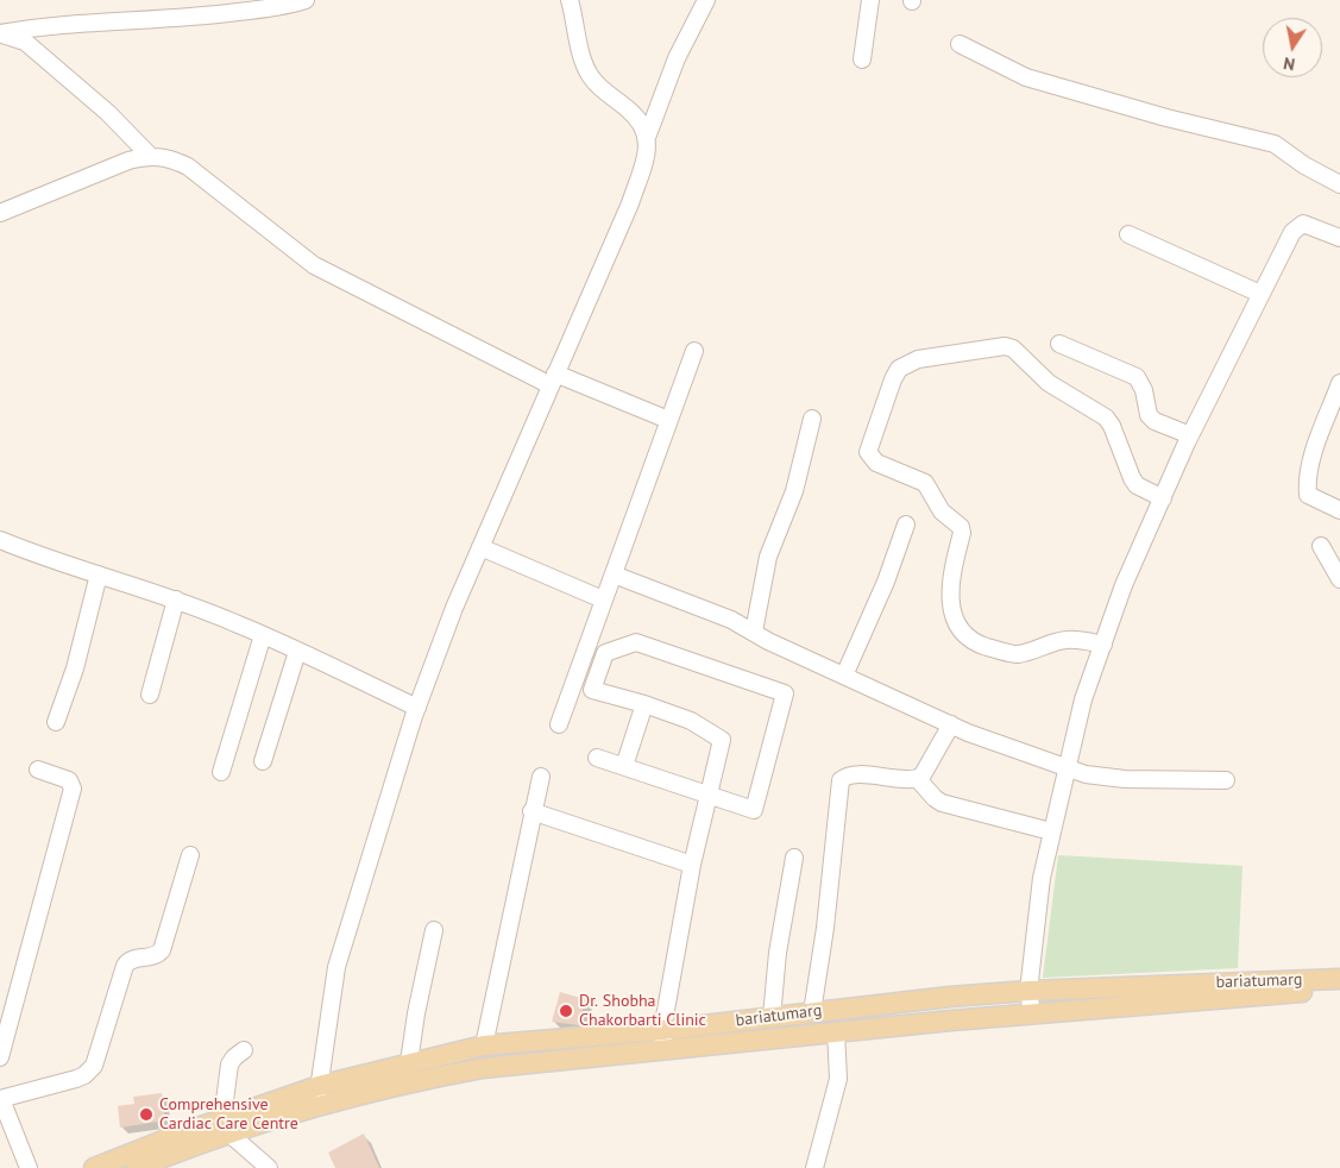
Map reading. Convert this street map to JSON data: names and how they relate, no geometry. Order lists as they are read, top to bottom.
{
  "streets": {
    "main road": ["bariatumarg"]
  },
  "places": ["Dr. Shobha Chakorbarti Clinic", "Comprehensive Cardiac Care Centre"],
  "north": "bottom"
}
